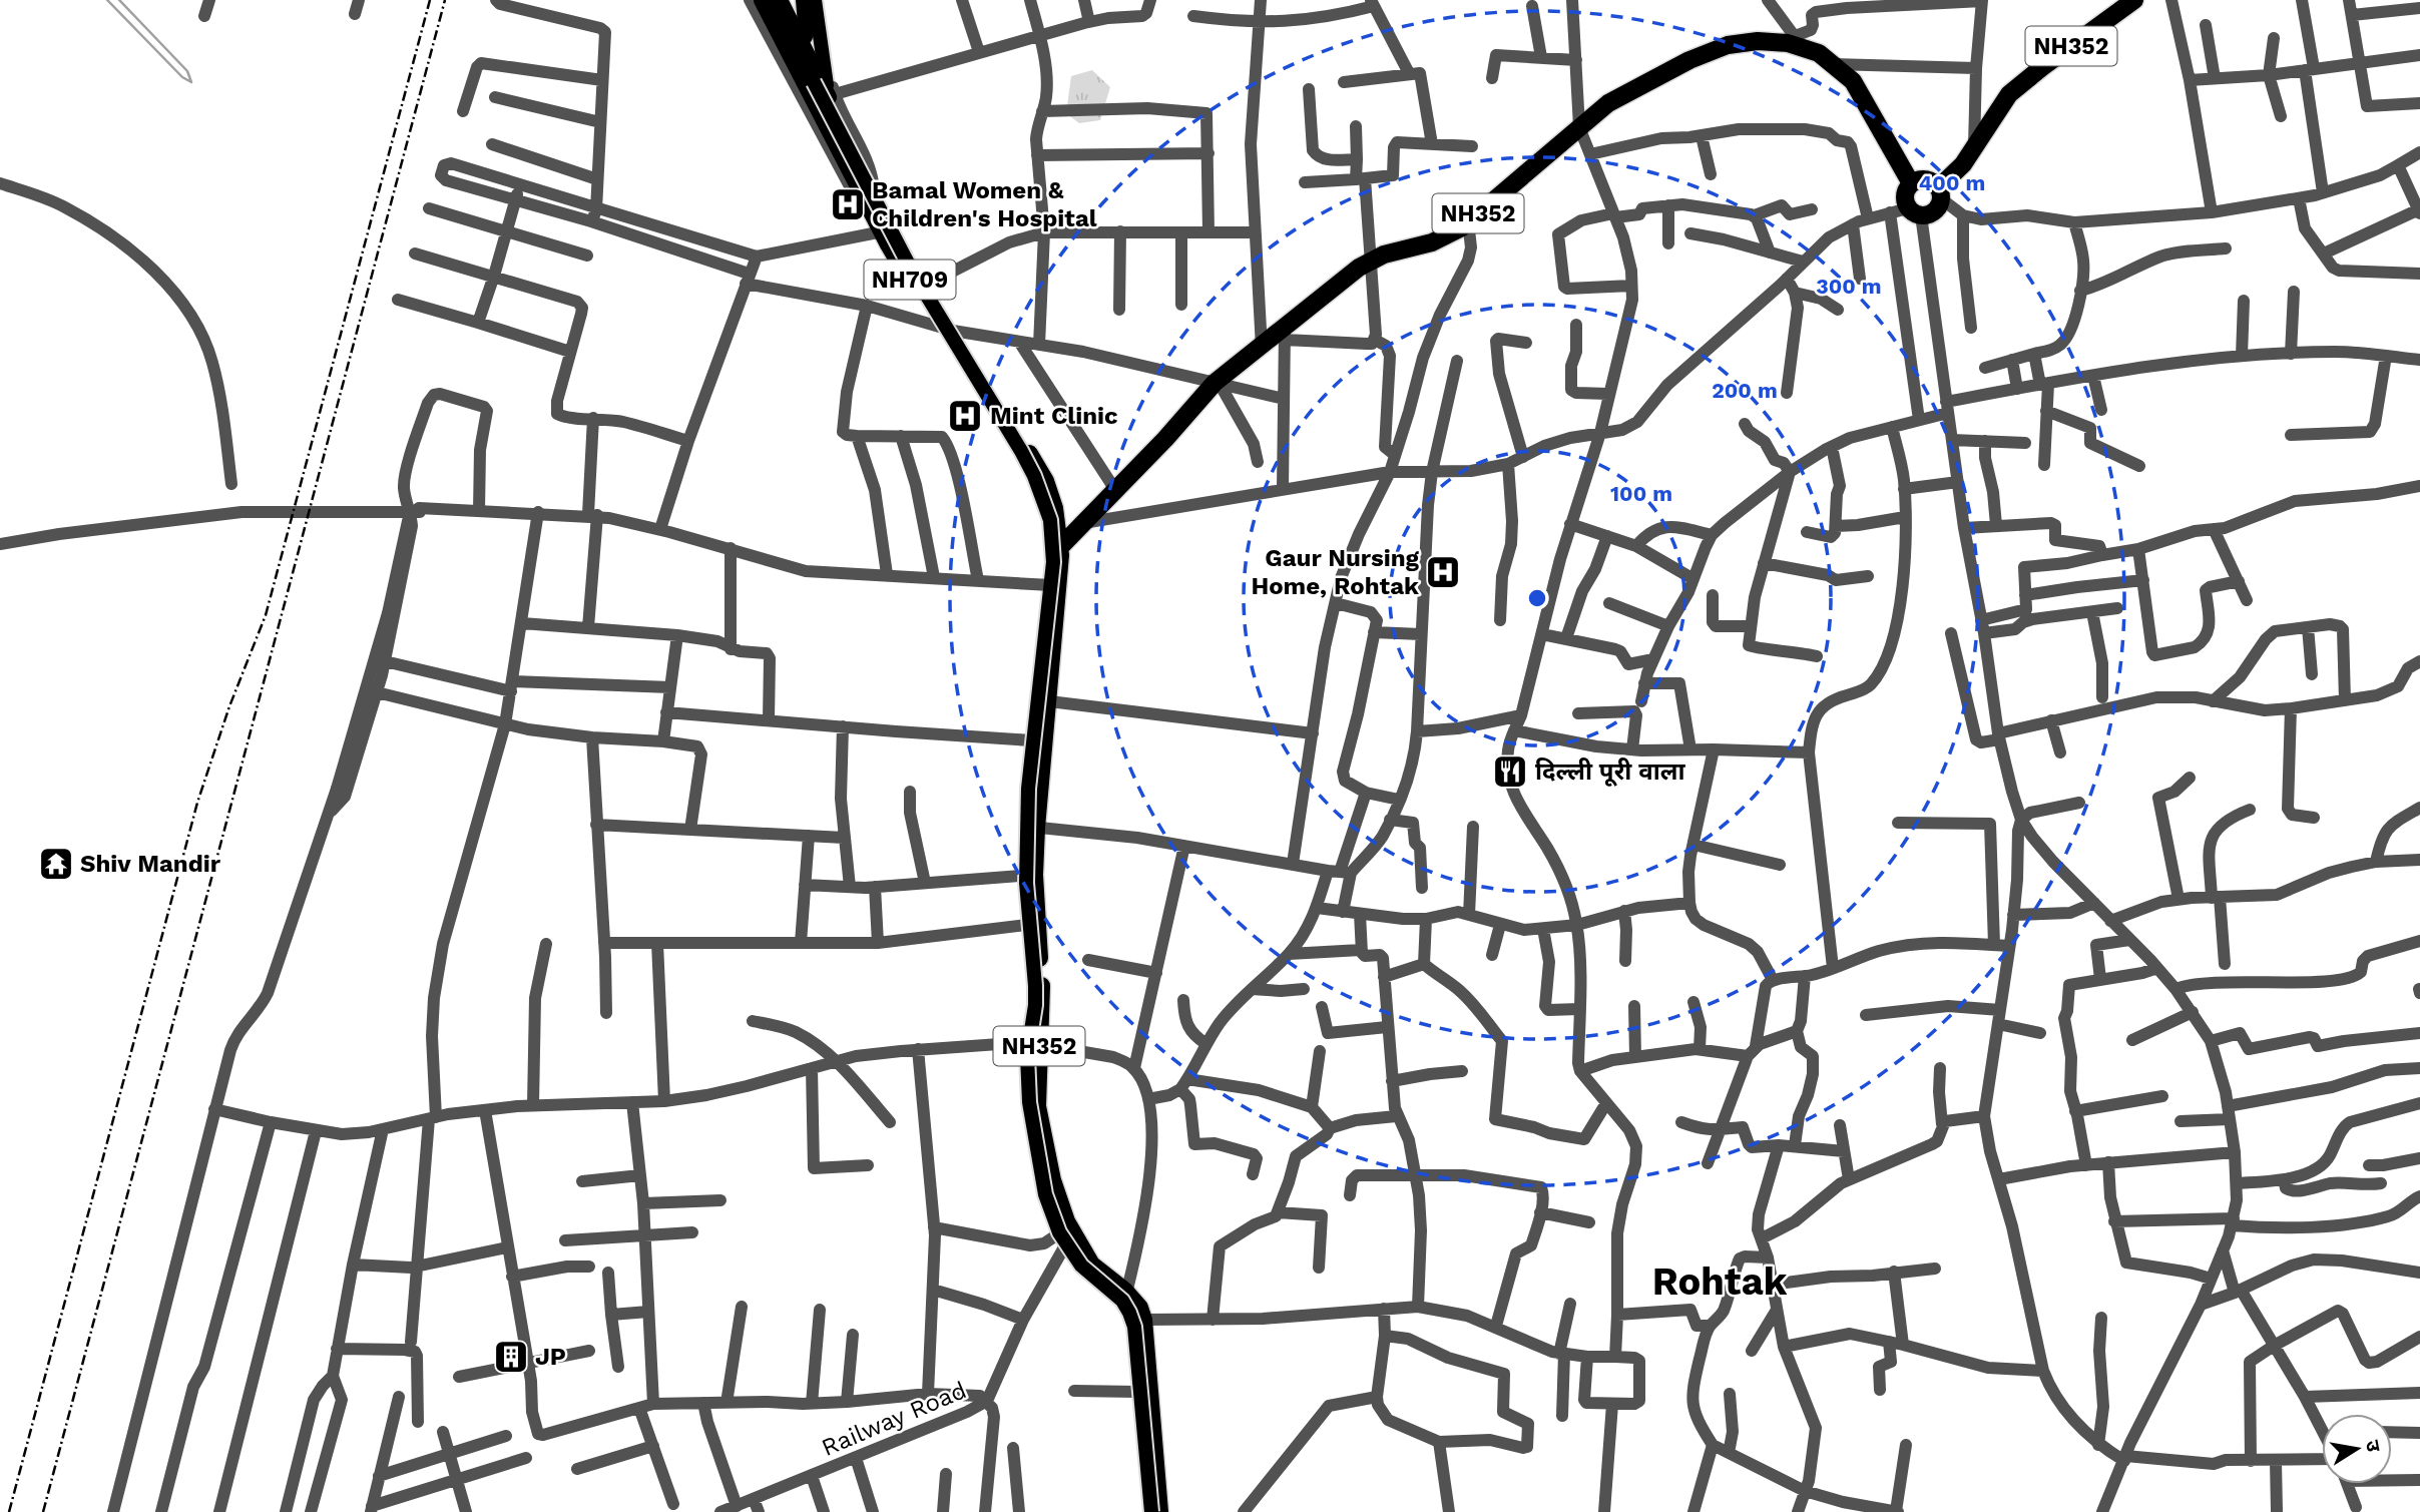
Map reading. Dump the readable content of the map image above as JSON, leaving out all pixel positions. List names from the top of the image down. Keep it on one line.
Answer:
{"streets":{"highway":["NH352","NH709"],"street":["Railway Road"]},"crossings":[["NH352","NH709"],["NH352","Railway Road"]],"districts":["Rohtak"],"places":{"hospital":["Bamal Women & Children's Hospital","Mint Clinic","Gaur Nursing Home, Rohtak"],"restaurant":["दिल्ली पूरी वाला"],"temple":["Shiv Mandir"],"building":["JP"]},"north":"right","rings":["400 m","300 m","200 m","100 m"]}
